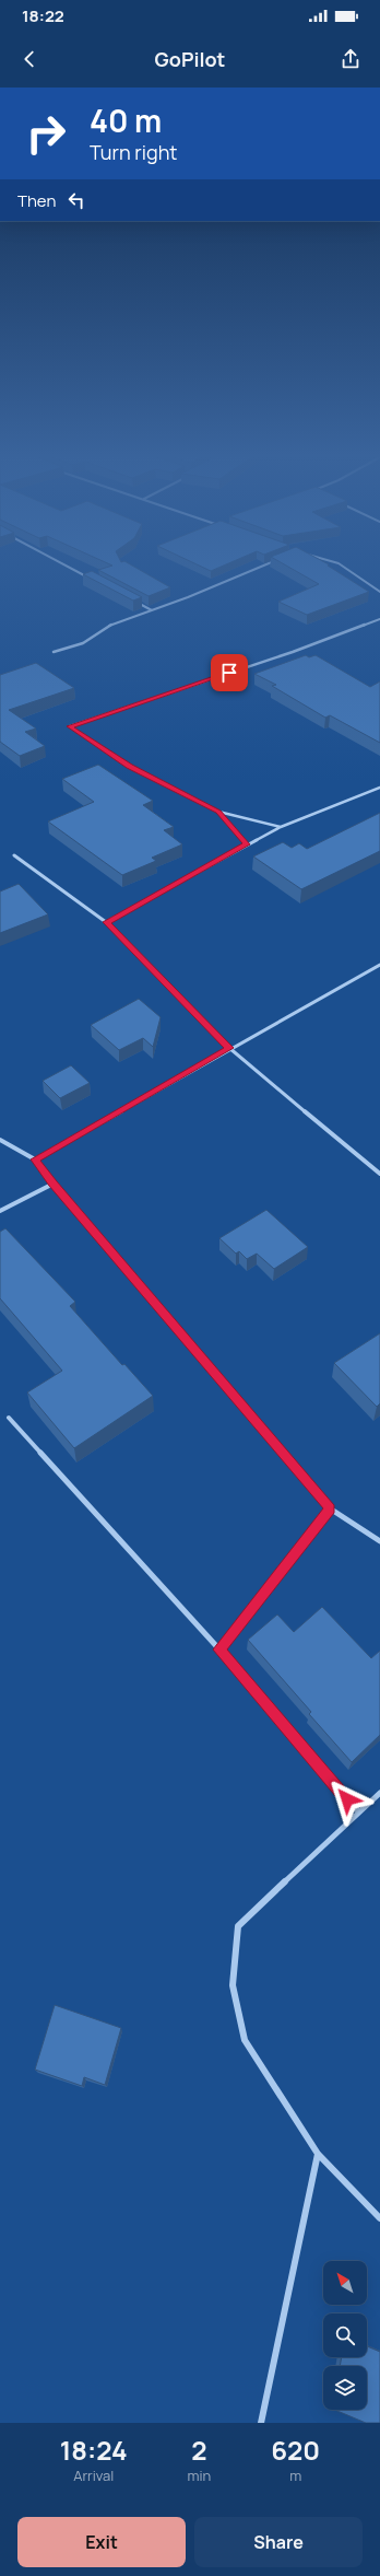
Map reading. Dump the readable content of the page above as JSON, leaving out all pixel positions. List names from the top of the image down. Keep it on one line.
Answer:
{"north":"top left","page":{"status":"18:22","header":"GoPilot","turn":["40 m","Turn right"],"then":"Then","eta":["18:24","Arrival","2","min","620","m"],"buttons":["Exit","Share"]}}
